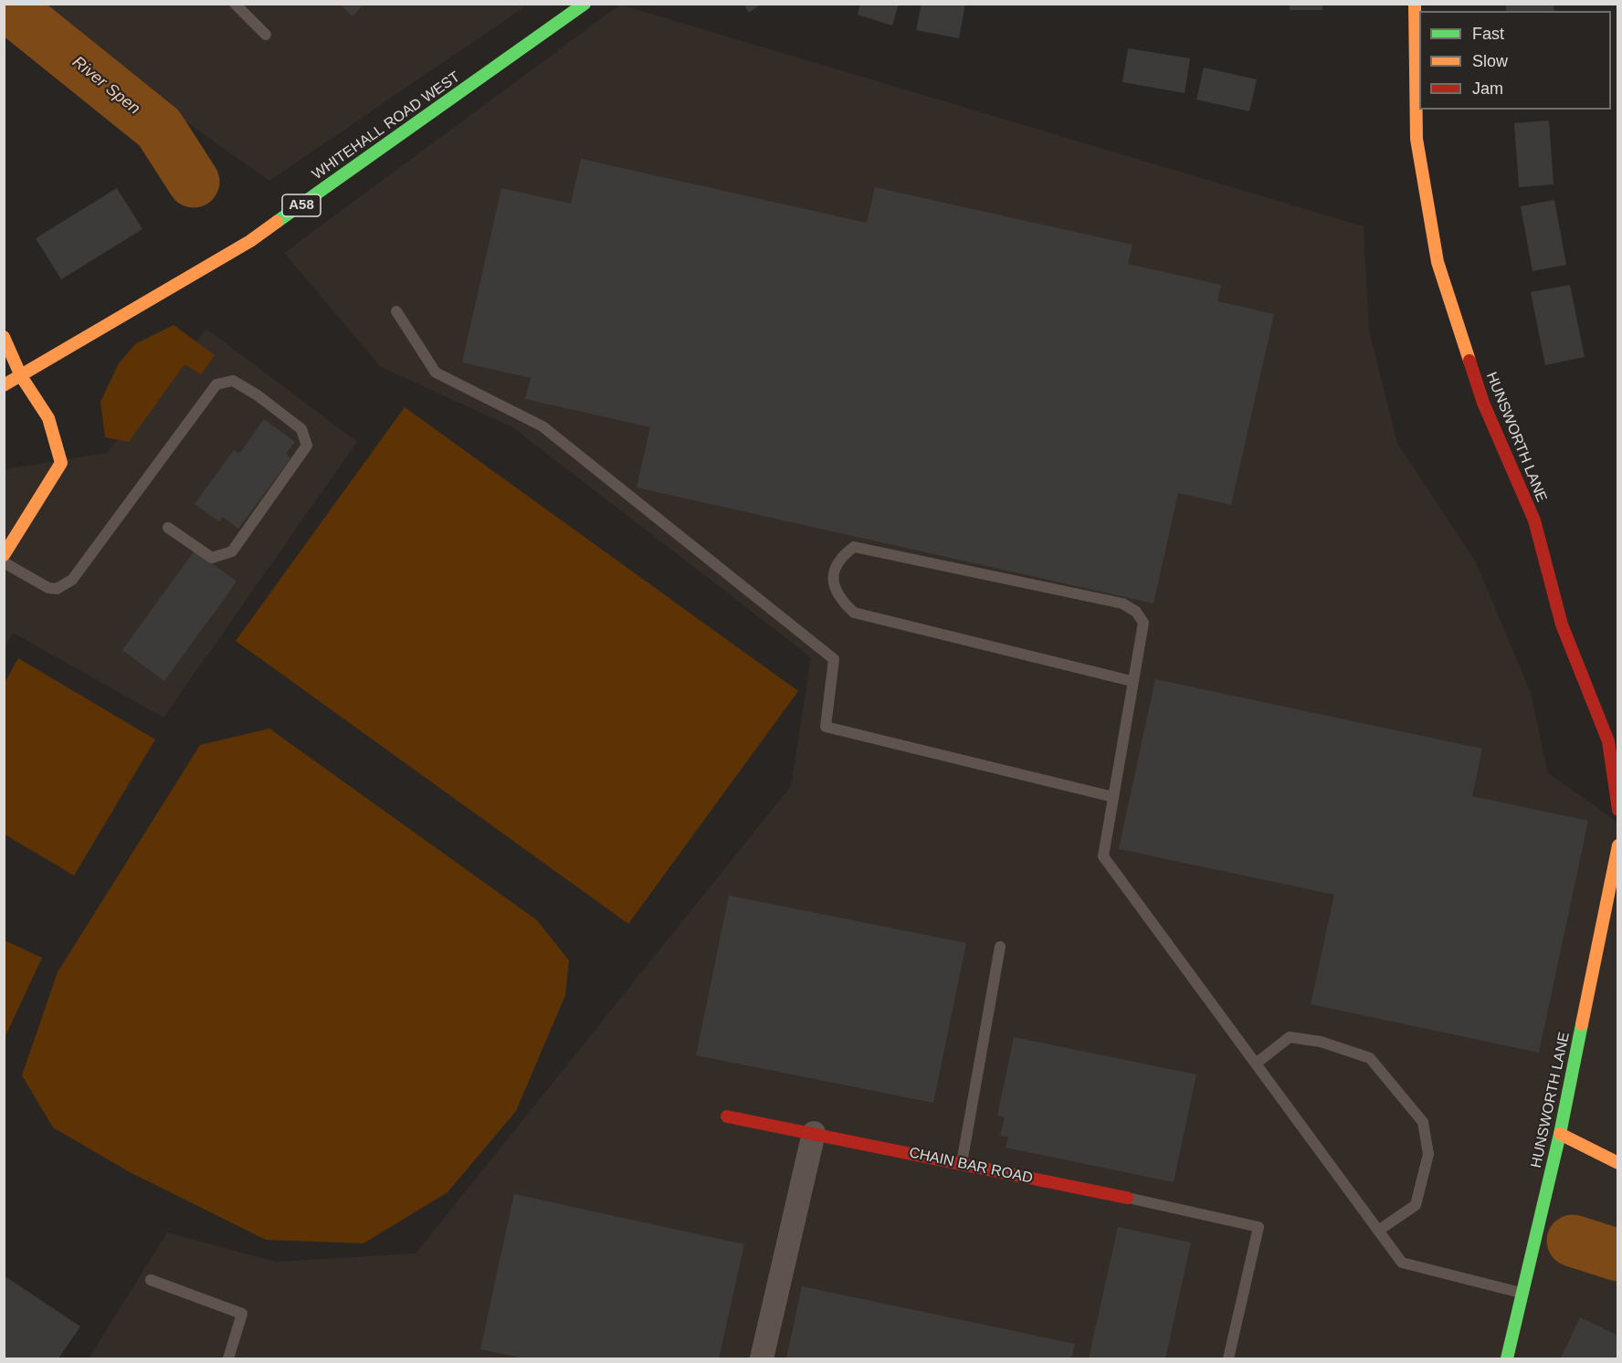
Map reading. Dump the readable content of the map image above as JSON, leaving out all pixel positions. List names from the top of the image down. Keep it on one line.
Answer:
{"streets":{"main road":["WHITEHALL ROAD WEST","A58","HUNSWORTH LANE","CHAIN BAR ROAD"]},"water":["River Spen"],"legend":["Fast","Slow","Jam"]}
